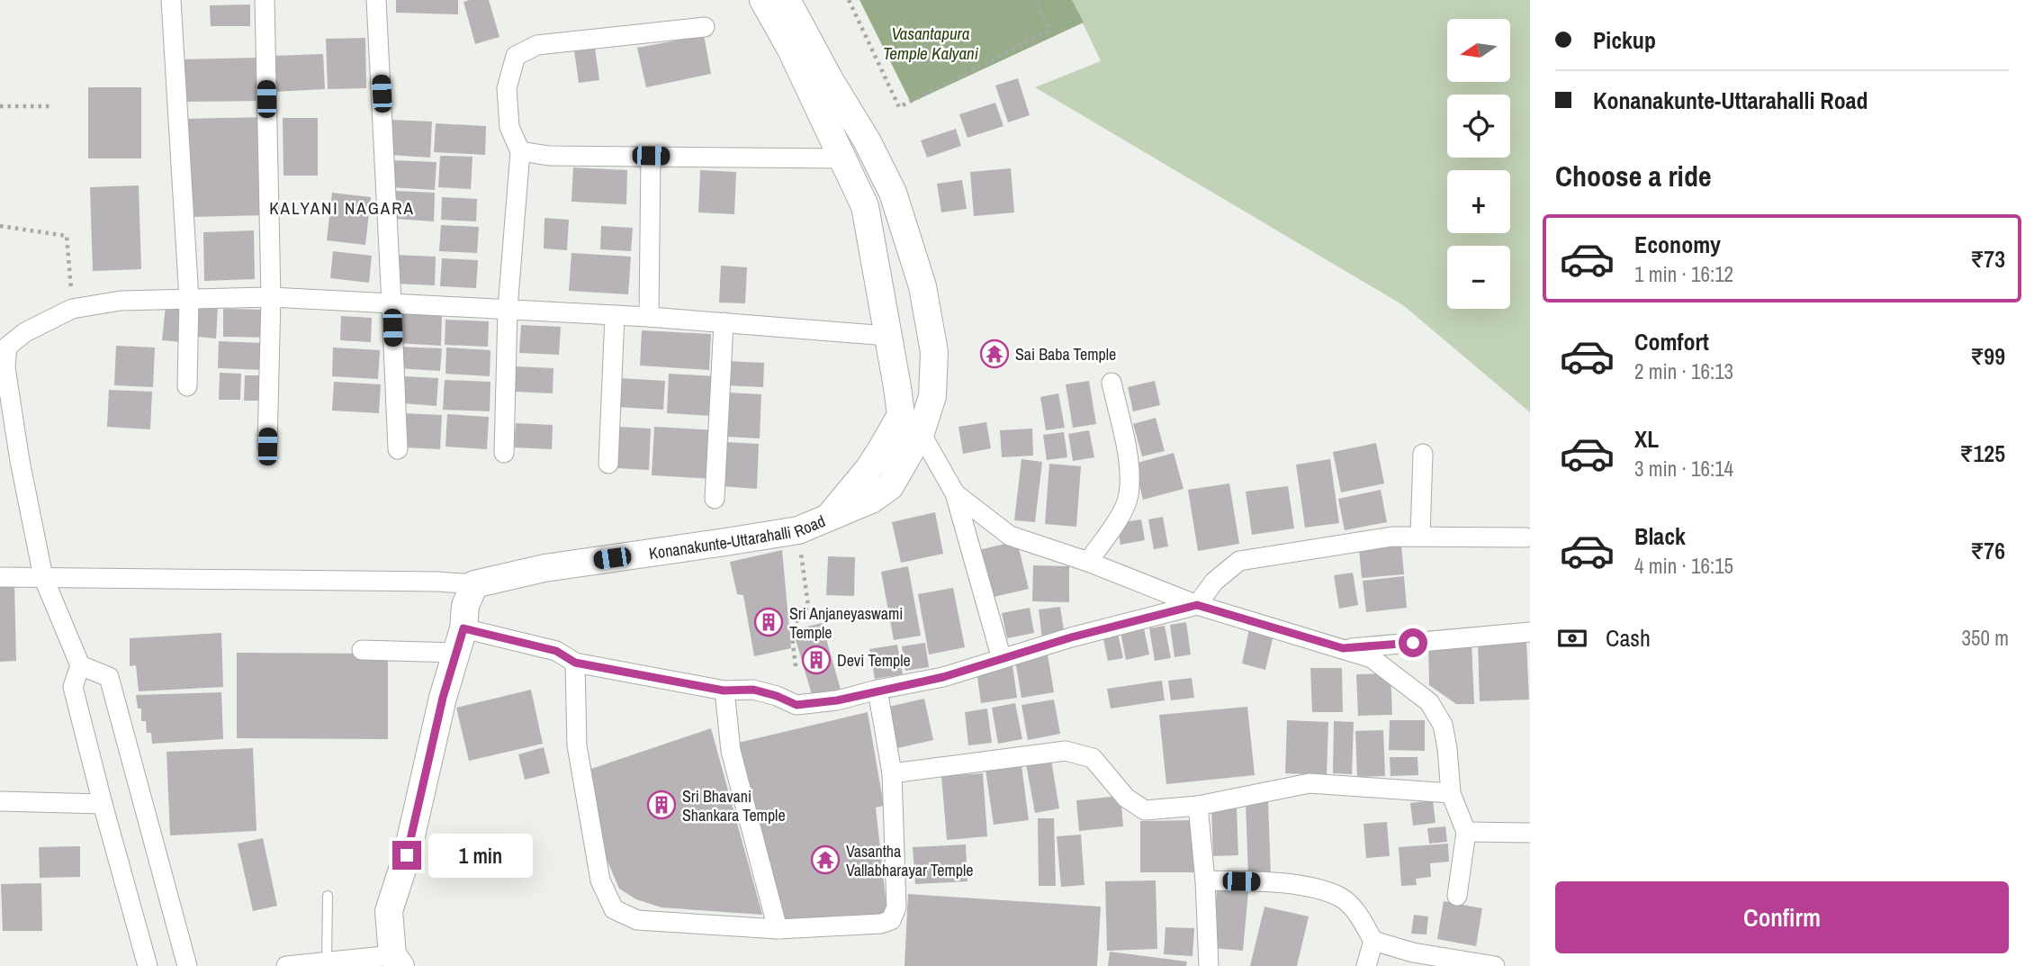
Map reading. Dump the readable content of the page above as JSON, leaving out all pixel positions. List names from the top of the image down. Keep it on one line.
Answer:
{"streets":{"main road":["Konanakunte-Uttarahalli Road"]},"districts":["KALYANI NAGARA"],"water":["Vasantapura Temple Kalyani"],"places":{"temple":["Sai Baba Temple","Vasantha Vallabharayar Temple"],"building":["Sri Anjaneyaswami Temple","Devi Temple","Sri Bhavani Shankara Temple"]},"north":"left","page":{"banner":["Pickup","Konanakunte-Uttarahalli Road"],"map_buttons":["+","−"],"heading":"Choose a ride","list":[{"name":"Economy","note":"1 min · 16:12","value":"₹73"},{"name":"Comfort","note":"2 min · 16:13","value":"₹99"},{"name":"XL","note":"3 min · 16:14","value":"₹125"},{"name":"Black","note":"4 min · 16:15","value":"₹76"}],"pay":["Cash","350 m"],"bubble":"1 min","buttons":"Confirm"}}
